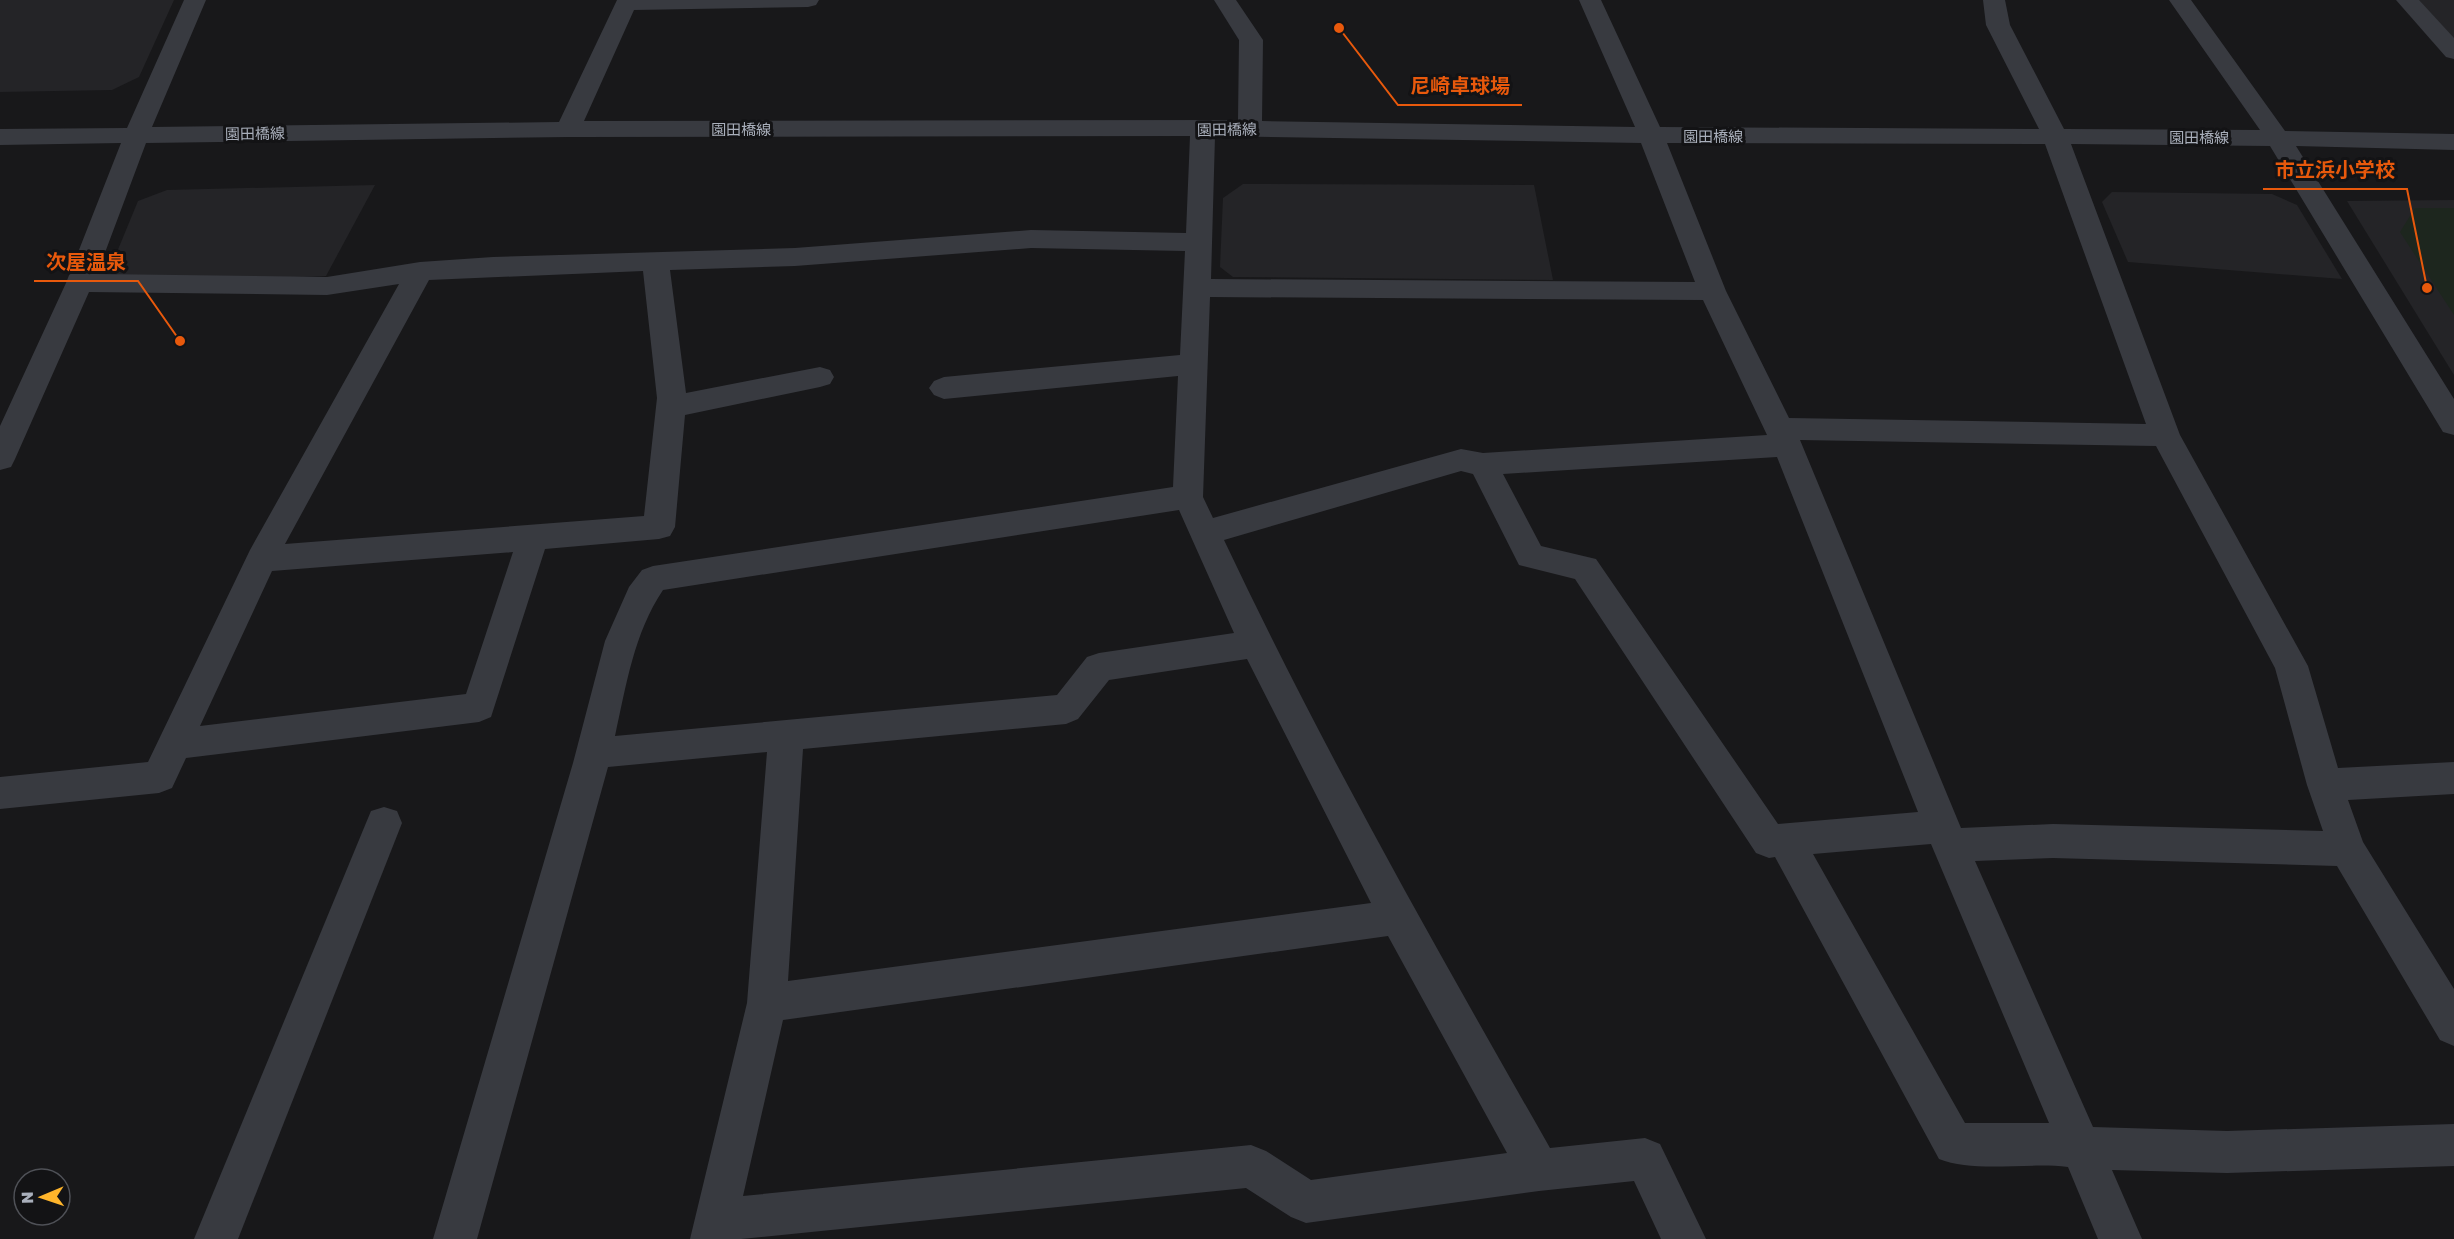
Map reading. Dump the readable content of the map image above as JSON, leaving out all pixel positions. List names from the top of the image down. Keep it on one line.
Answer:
{"streets":{"street":["園田橋線"]},"places":["尼崎卓球場","市立浜小学校","次屋温泉"],"north":"left"}
